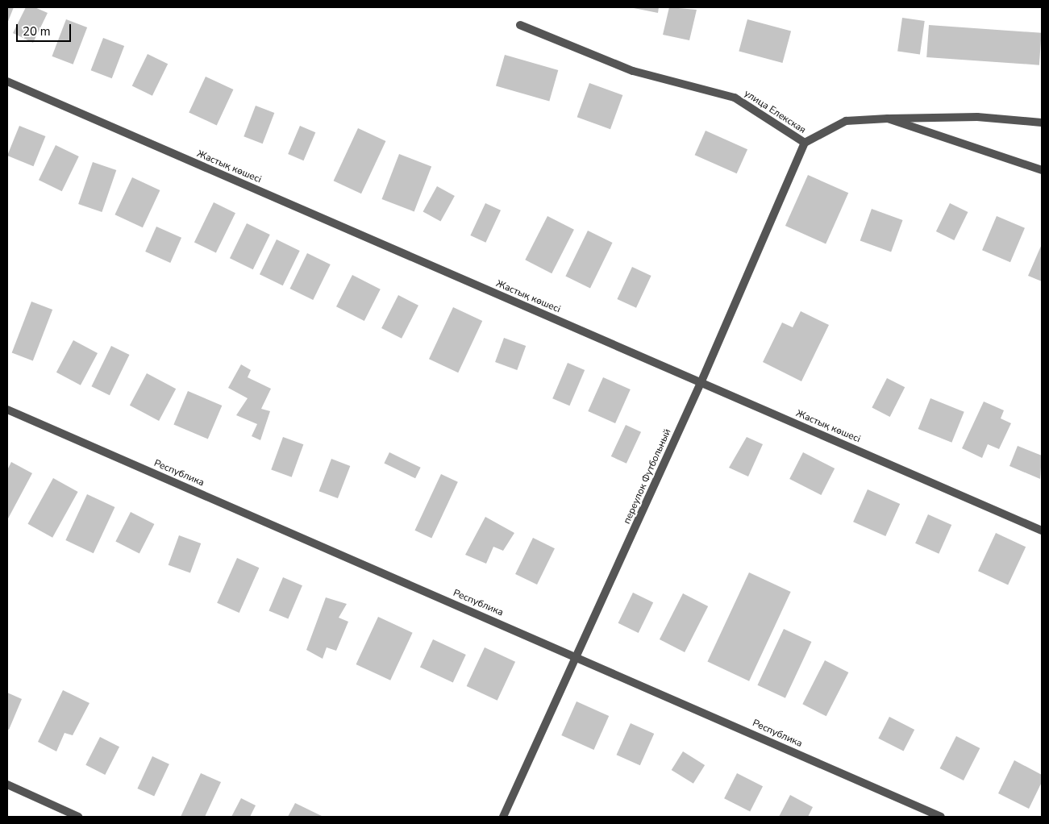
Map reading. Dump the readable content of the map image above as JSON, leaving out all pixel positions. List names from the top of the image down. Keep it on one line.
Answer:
{"streets":{"street":["улица Елекская","Жастық көшесі","Республика","переулок Футбольный"]},"crossings":[["улица Елекская","переулок Футбольный"],["Жастық көшесі","переулок Футбольный"],["Республика","переулок Футбольный"]],"scale_bar":"20 m"}
